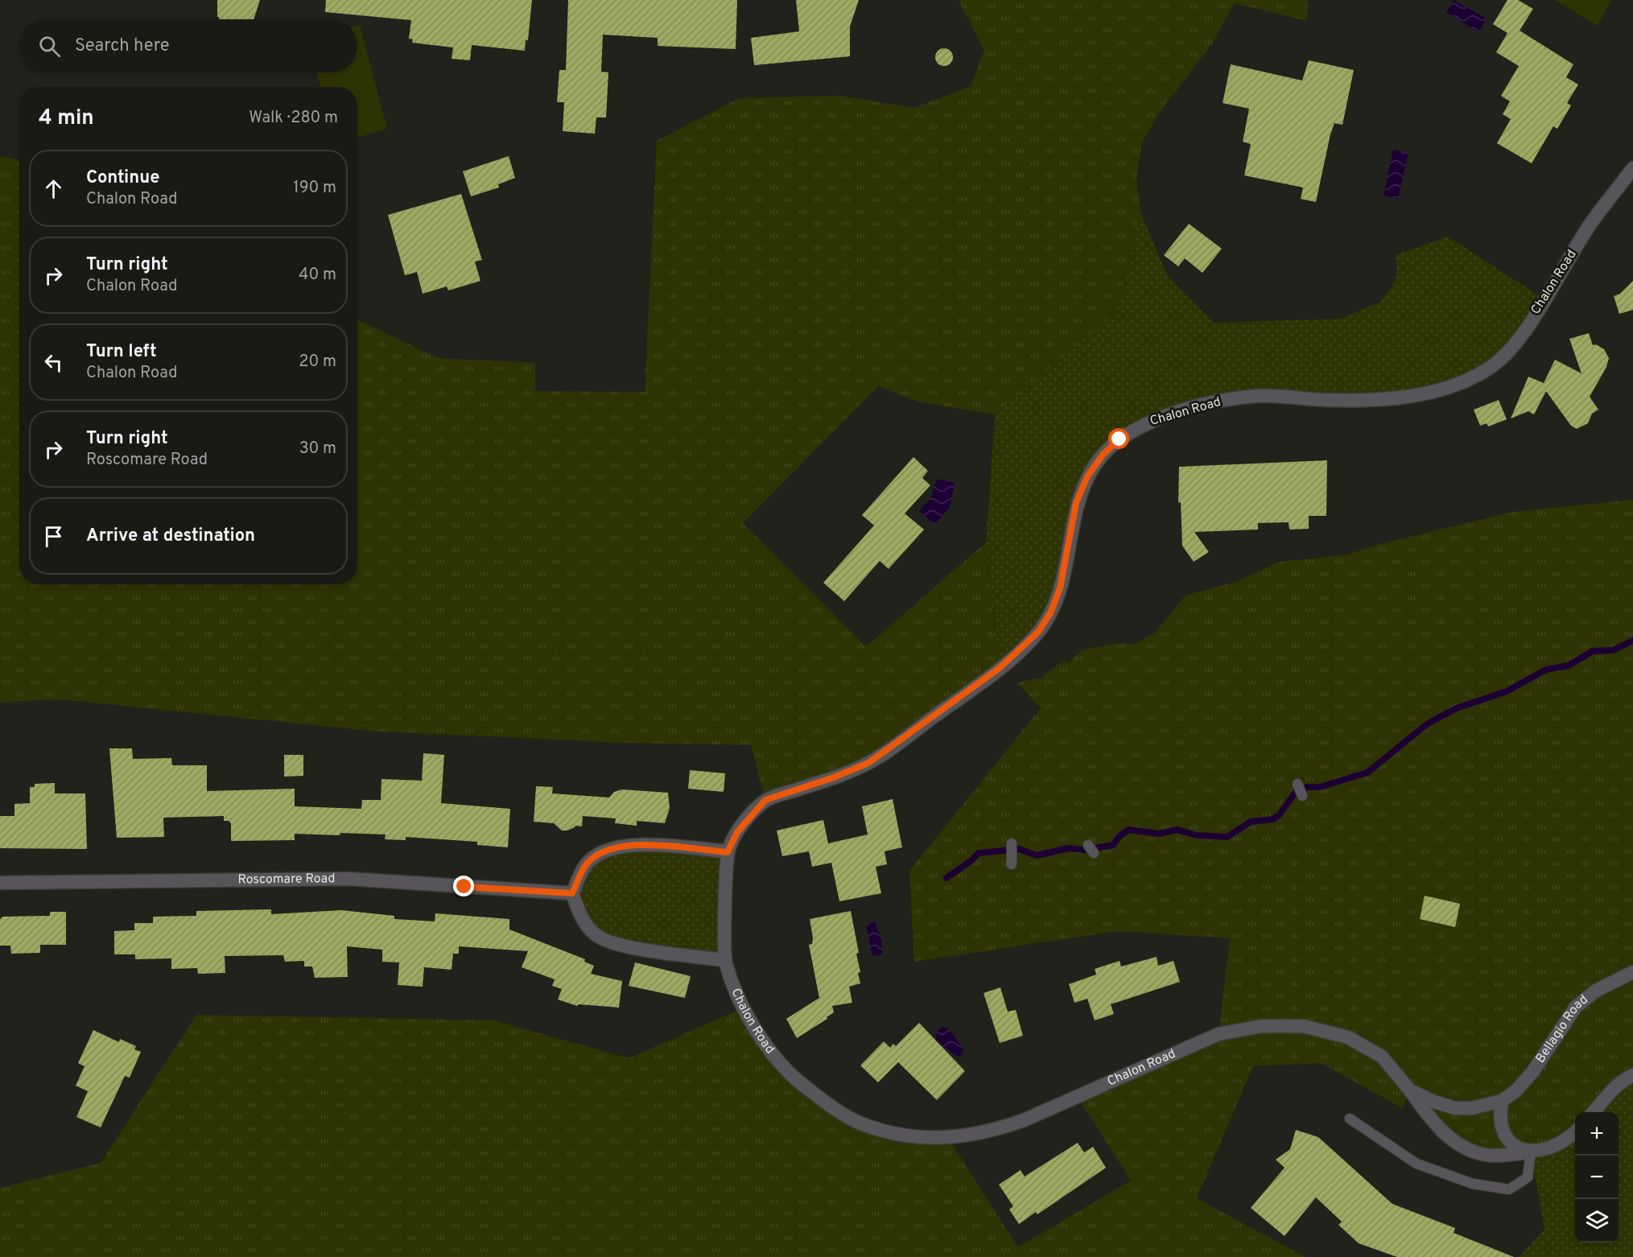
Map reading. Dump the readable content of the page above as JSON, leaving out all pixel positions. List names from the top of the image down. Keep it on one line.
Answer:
{"streets":{"street":["Chalon Road","Roscomare Road","Bellagio Road"]},"crossings":[["Chalon Road","Bellagio Road"]],"page":{"search":"Search here","heading":["4 min","Walk · 280 m"],"list":[["Continue","Chalon Road","190 m"],["Turn right","Chalon Road","40 m"],["Turn left","Chalon Road","20 m"],["Turn right","Roscomare Road","30 m"],"Arrive at destination"],"map_buttons":["+","−"]}}
